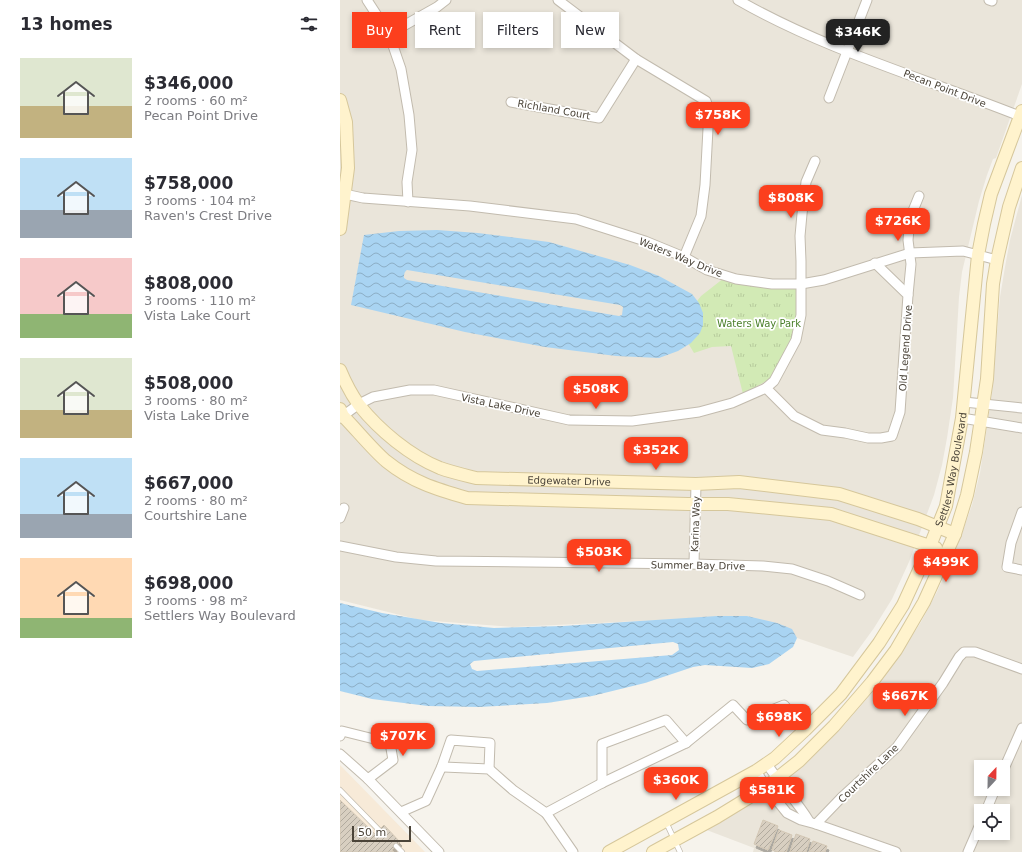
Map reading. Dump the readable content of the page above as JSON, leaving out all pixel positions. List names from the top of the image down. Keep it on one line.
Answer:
{"streets":{"street":["Pecan Point Drive","Richland Court","Waters Way Drive","Old Legend Drive","Vista Lake Drive","Settlers Way Boulevard","Edgewater Drive","Karina Way","Summer Bay Drive","Courtshire Lane"]},"crossings":[["Pecan Point Drive","Settlers Way Boulevard"],["Waters Way Drive","Old Legend Drive"],["Waters Way Drive","Vista Lake Drive"],["Waters Way Drive","Settlers Way Boulevard"],["Old Legend Drive","Vista Lake Drive"],["Vista Lake Drive","Edgewater Drive"],["Settlers Way Boulevard","Edgewater Drive"],["Edgewater Drive","Karina Way"],["Karina Way","Summer Bay Drive"]],"parks":["Waters Way Park"],"scale_bar":"50 m","north":"top","page":{"heading":"13 homes","chip":["Buy","Rent","Filters","New"],"price":["$346K","$758K","$808K","$726K","$508K","$352K","$503K","$499K","$667K","$698K","$707K","$360K","$581K"],"list":[{"name":"$346,000","note":"2 rooms · 60 m² · Pecan Point Drive"},{"name":"$758,000","note":"3 rooms · 104 m² · Raven's Crest Drive"},{"name":"$808,000","note":"3 rooms · 110 m² · Vista Lake Court"},{"name":"$508,000","note":"3 rooms · 80 m² · Vista Lake Drive"},{"name":"$667,000","note":"2 rooms · 80 m² · Courtshire Lane"},{"name":"$698,000","note":"3 rooms · 98 m² · Settlers Way Boulevard"}],"scale":"50 m"}}
